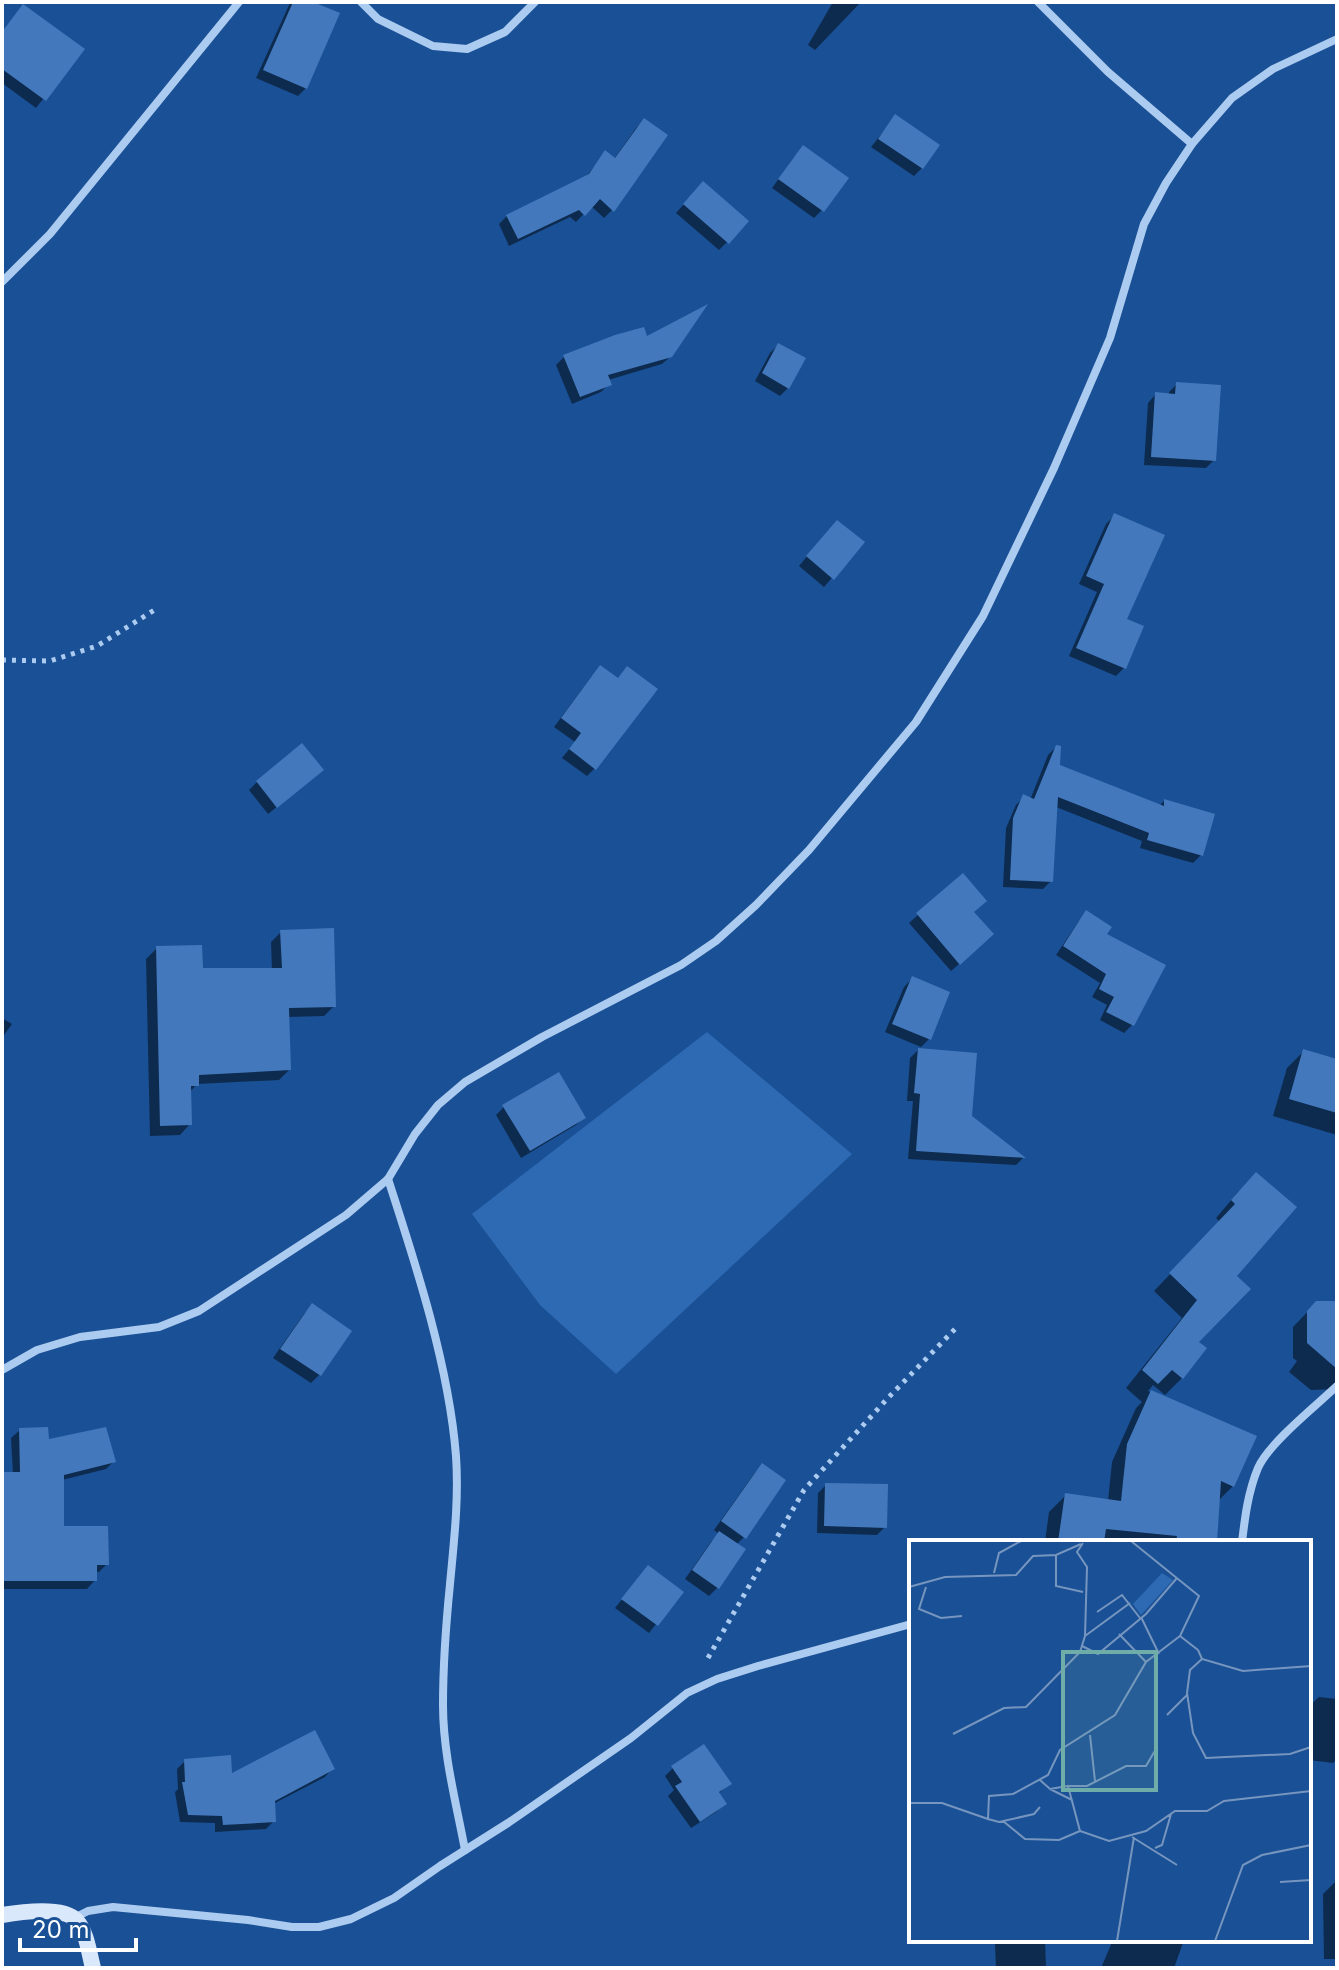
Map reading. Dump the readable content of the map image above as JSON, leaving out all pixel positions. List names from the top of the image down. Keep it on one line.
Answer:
{"scale_bar":"20 m"}
